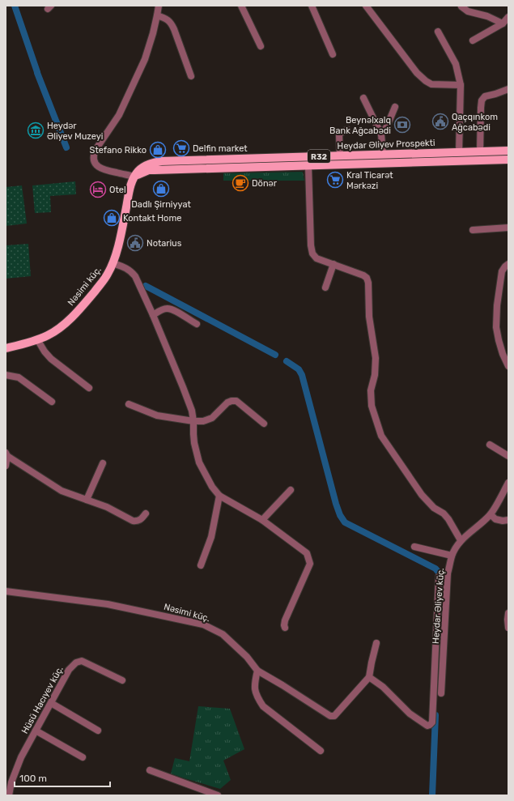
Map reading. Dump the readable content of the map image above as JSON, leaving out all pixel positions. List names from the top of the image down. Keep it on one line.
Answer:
{"streets":{"main road":["Heydar Əliyev Prospekti","R32","Nəsimi küç."],"street":["Heydar Əliyev küç.","Hüsü Hacıyev küç."]},"crossings":[["Heydar Əliyev Prospekti","R32"],["Heydar Əliyev Prospekti","Nəsimi küç."],["R32","Nəsimi küç."]],"places":{"public building":["Qaçqınkom Ağcabədi","Notarius"],"bank":["Beynəlxalq Bank Ağcabədi"],"museum":["Heydər Əliyev Muzeyi"],"supermarket":["Delfin market","Kral Ticarət Mərkəzi"],"shop":["Stefano Rikko","Dadlı Şirniyyat","Kontakt Home"],"cafe":["Dönər"],"hotel":["Otel"]},"scale_bar":"100 m"}
